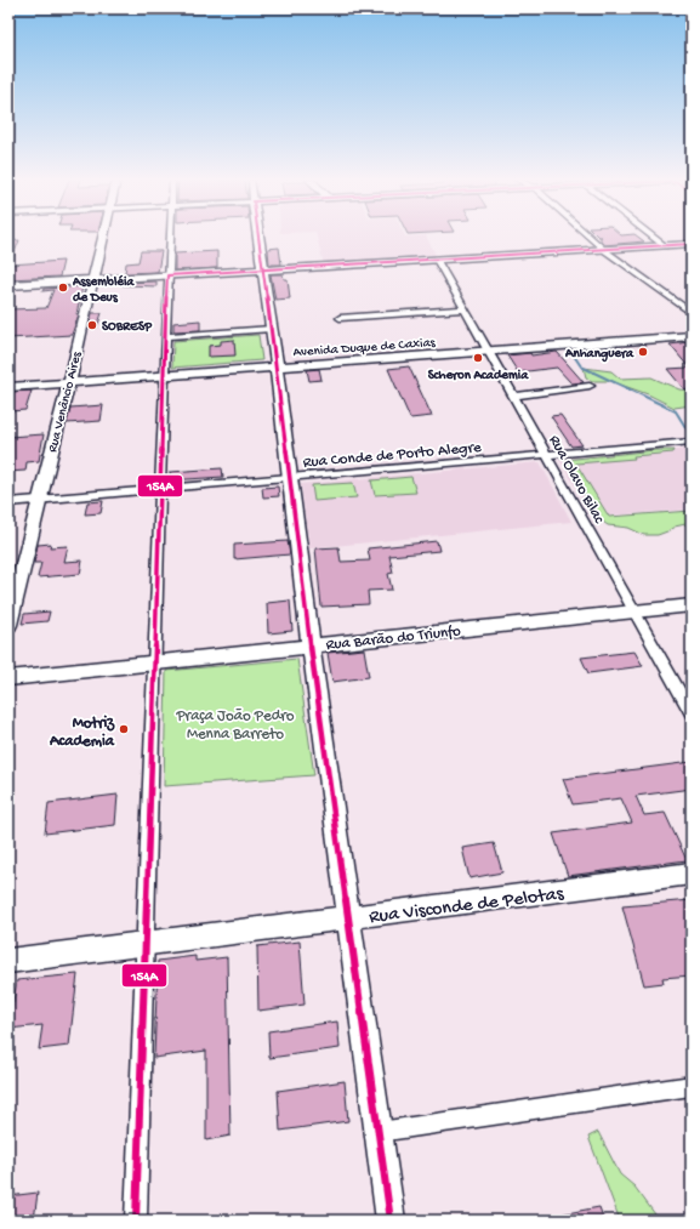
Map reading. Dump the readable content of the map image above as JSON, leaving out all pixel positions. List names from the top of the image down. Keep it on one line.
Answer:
{"streets":{"street":["Avenida Duque de Caxias","Rua Venâncio Aires","Rua Conde de Porto Alegre","Rua Olavo Bilac","Rua Barão do Triunfo","Rua Visconde de Pelotas"]},"crossings":[["Avenida Duque de Caxias","Rua Venâncio Aires"],["Avenida Duque de Caxias","Rua Olavo Bilac"],["Rua Venâncio Aires","Rua Conde de Porto Alegre"],["Rua Conde de Porto Alegre","Rua Olavo Bilac"],["Rua Olavo Bilac","Rua Barão do Triunfo"]],"parks":["Praça João Pedro Menna Barreto"],"places":["Assembléia de Deus","SOBRESP","Anhanguera","Scheron Academia","Motriz Academia"],"lines":["transit line 154A"]}
